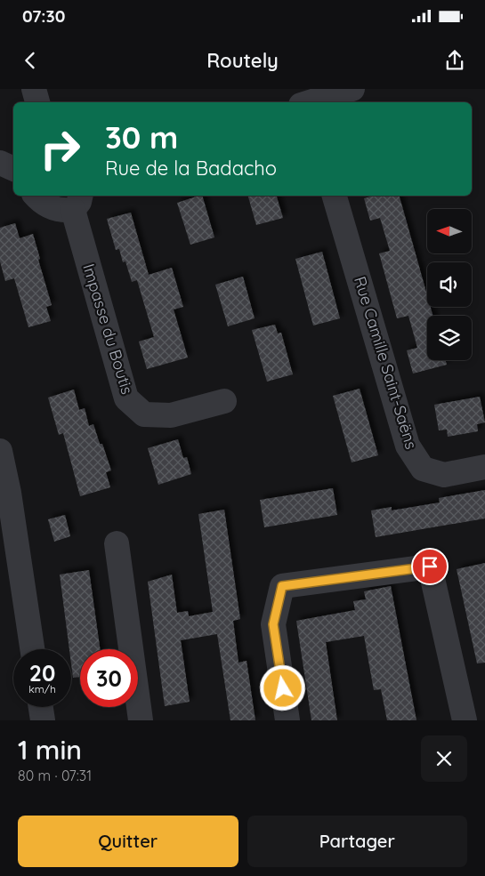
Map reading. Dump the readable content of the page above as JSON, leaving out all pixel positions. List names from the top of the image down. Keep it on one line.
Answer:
{"streets":{"street":["Impasse du Boutis","Rue Camille Saint-Saëns"]},"north":"left","page":{"status":"07:30","header":"Routely","turn":["30 m","Rue de la Badacho"],"speed":"20 km/h","limit":"30","heading":["1 min","80 m · 07:31"],"buttons":["Quitter","Partager"]}}
